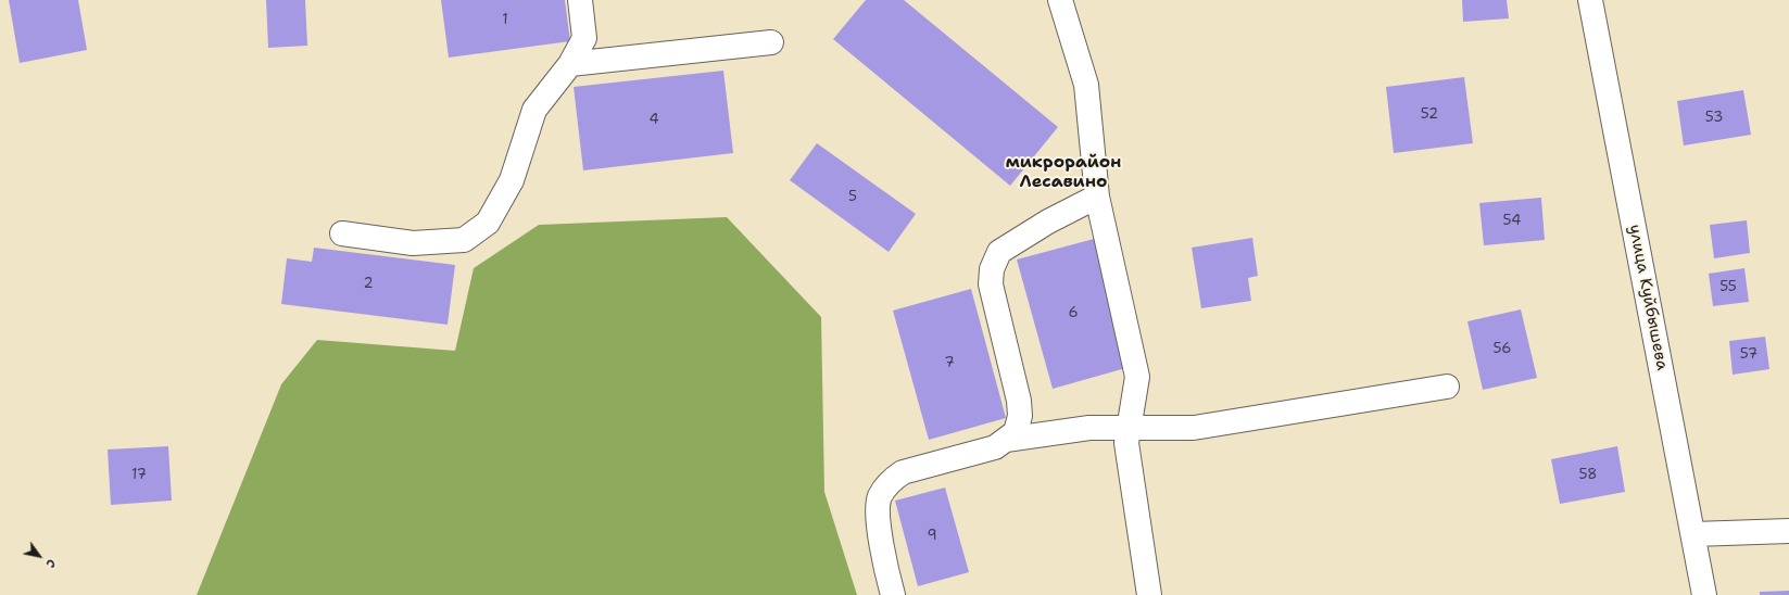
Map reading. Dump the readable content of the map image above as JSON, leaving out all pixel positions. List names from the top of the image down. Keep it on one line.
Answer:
{"streets":{"lane":["улица Куйбышева"]},"districts":["микрорайон Лесавино"],"house_numbers":["1","52","53","4","5","54","2","55","6","56","57","7","17","58","9"],"north":"bottom right"}
